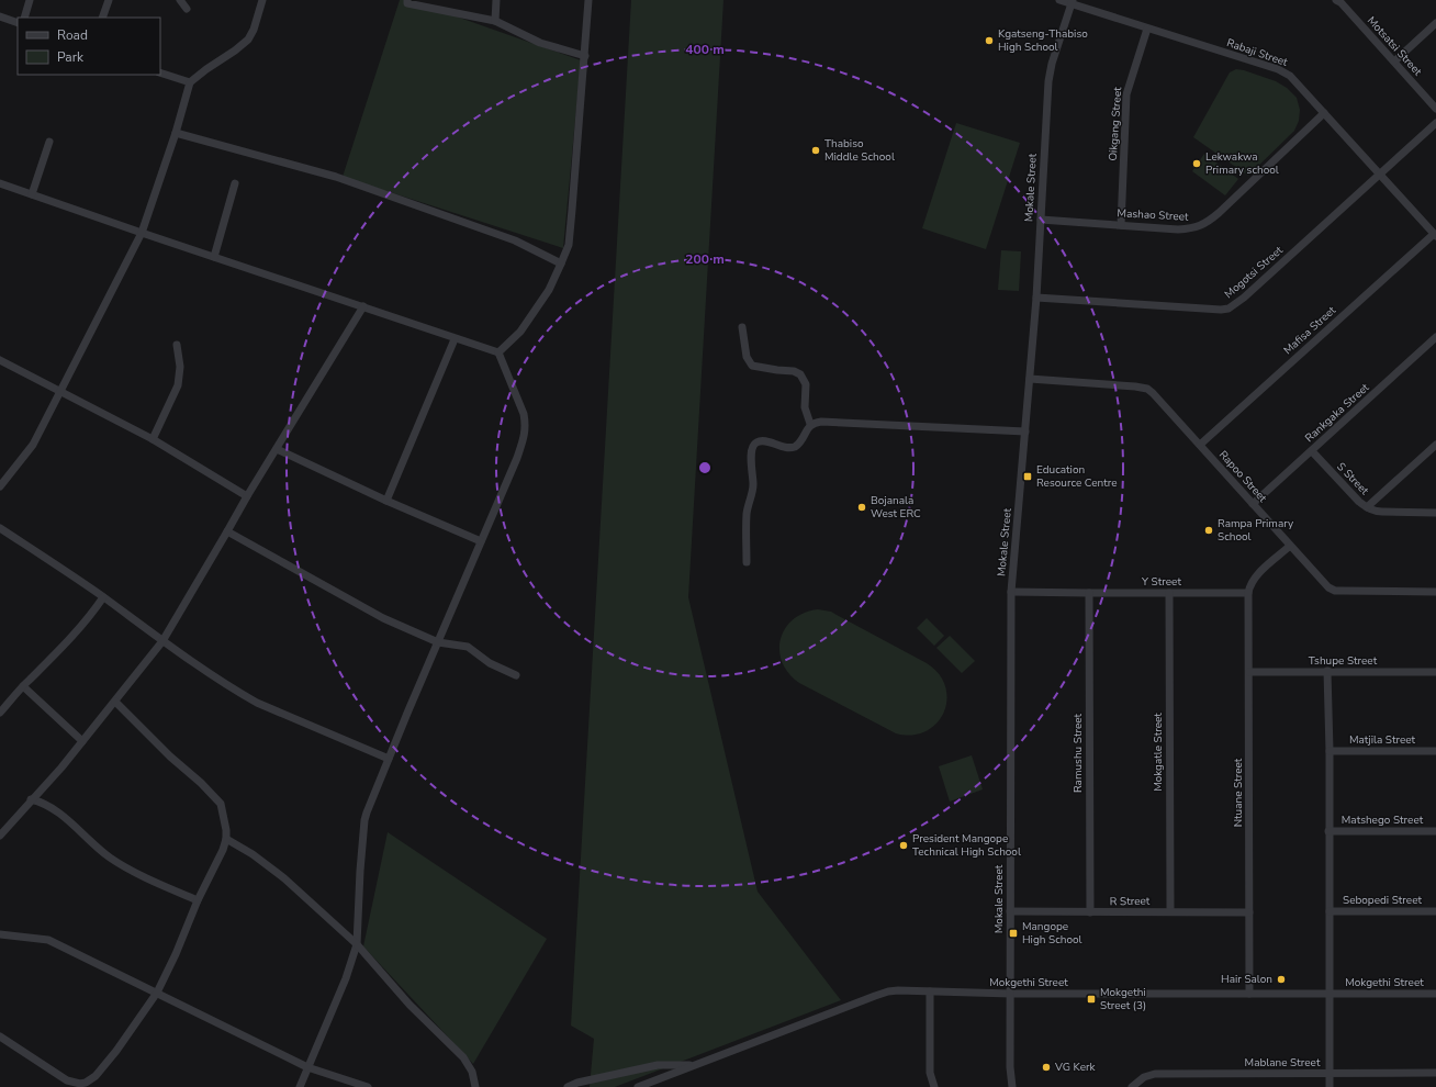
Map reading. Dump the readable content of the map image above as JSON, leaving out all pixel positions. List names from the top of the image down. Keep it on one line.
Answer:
{"streets":{"street":["Motsatsi Street","Rabaji Street","Oikgang Street","Mokale Street","Mashao Street","Mogotsi Street","Mafisa Street","Rankgaka Street","Rapoo Street","S Street","Y Street","Tshupe Street","Matjila Street","Mokgatle Street","Ramushu Street","Ntuane Street","Matshego Street","Sebopedi Street","R Street","Mokgethi Street","Mablane Street"]},"crossings":[["Rabaji Street","Oikgang Street"],["Rabaji Street","Mokale Street"],["Rabaji Street","Mashao Street"],["Rabaji Street","Mogotsi Street"],["Rabaji Street","Mafisa Street"],["Oikgang Street","Mashao Street"],["Mokale Street","Mashao Street"],["Mokale Street","Mogotsi Street"],["Mokale Street","Rapoo Street"],["Mokale Street","Y Street"],["Mokale Street","R Street"],["Mokale Street","Mokgethi Street"],["Mafisa Street","Rapoo Street"],["Rankgaka Street","Rapoo Street"],["Rankgaka Street","S Street"],["Y Street","Mokgatle Street"],["Y Street","Ramushu Street"],["Y Street","Ntuane Street"],["Tshupe Street","Ntuane Street"],["Mokgatle Street","R Street"],["Ramushu Street","R Street"],["Ntuane Street","R Street"],["Ntuane Street","Mokgethi Street"]],"places":{"other":["Kgatseng-Thabiso High School","Thabiso Middle School","Lekwakwa Primary school","Bojanala West ERC","Rampa Primary School","President Mangope Technical High School","Hair Salon","VG Kerk"],"transit":["Education Resource Centre","Mangope High School","Mokgethi Street (3)"]},"legend":["Road","Park"],"rings":["400 m","200 m"]}
